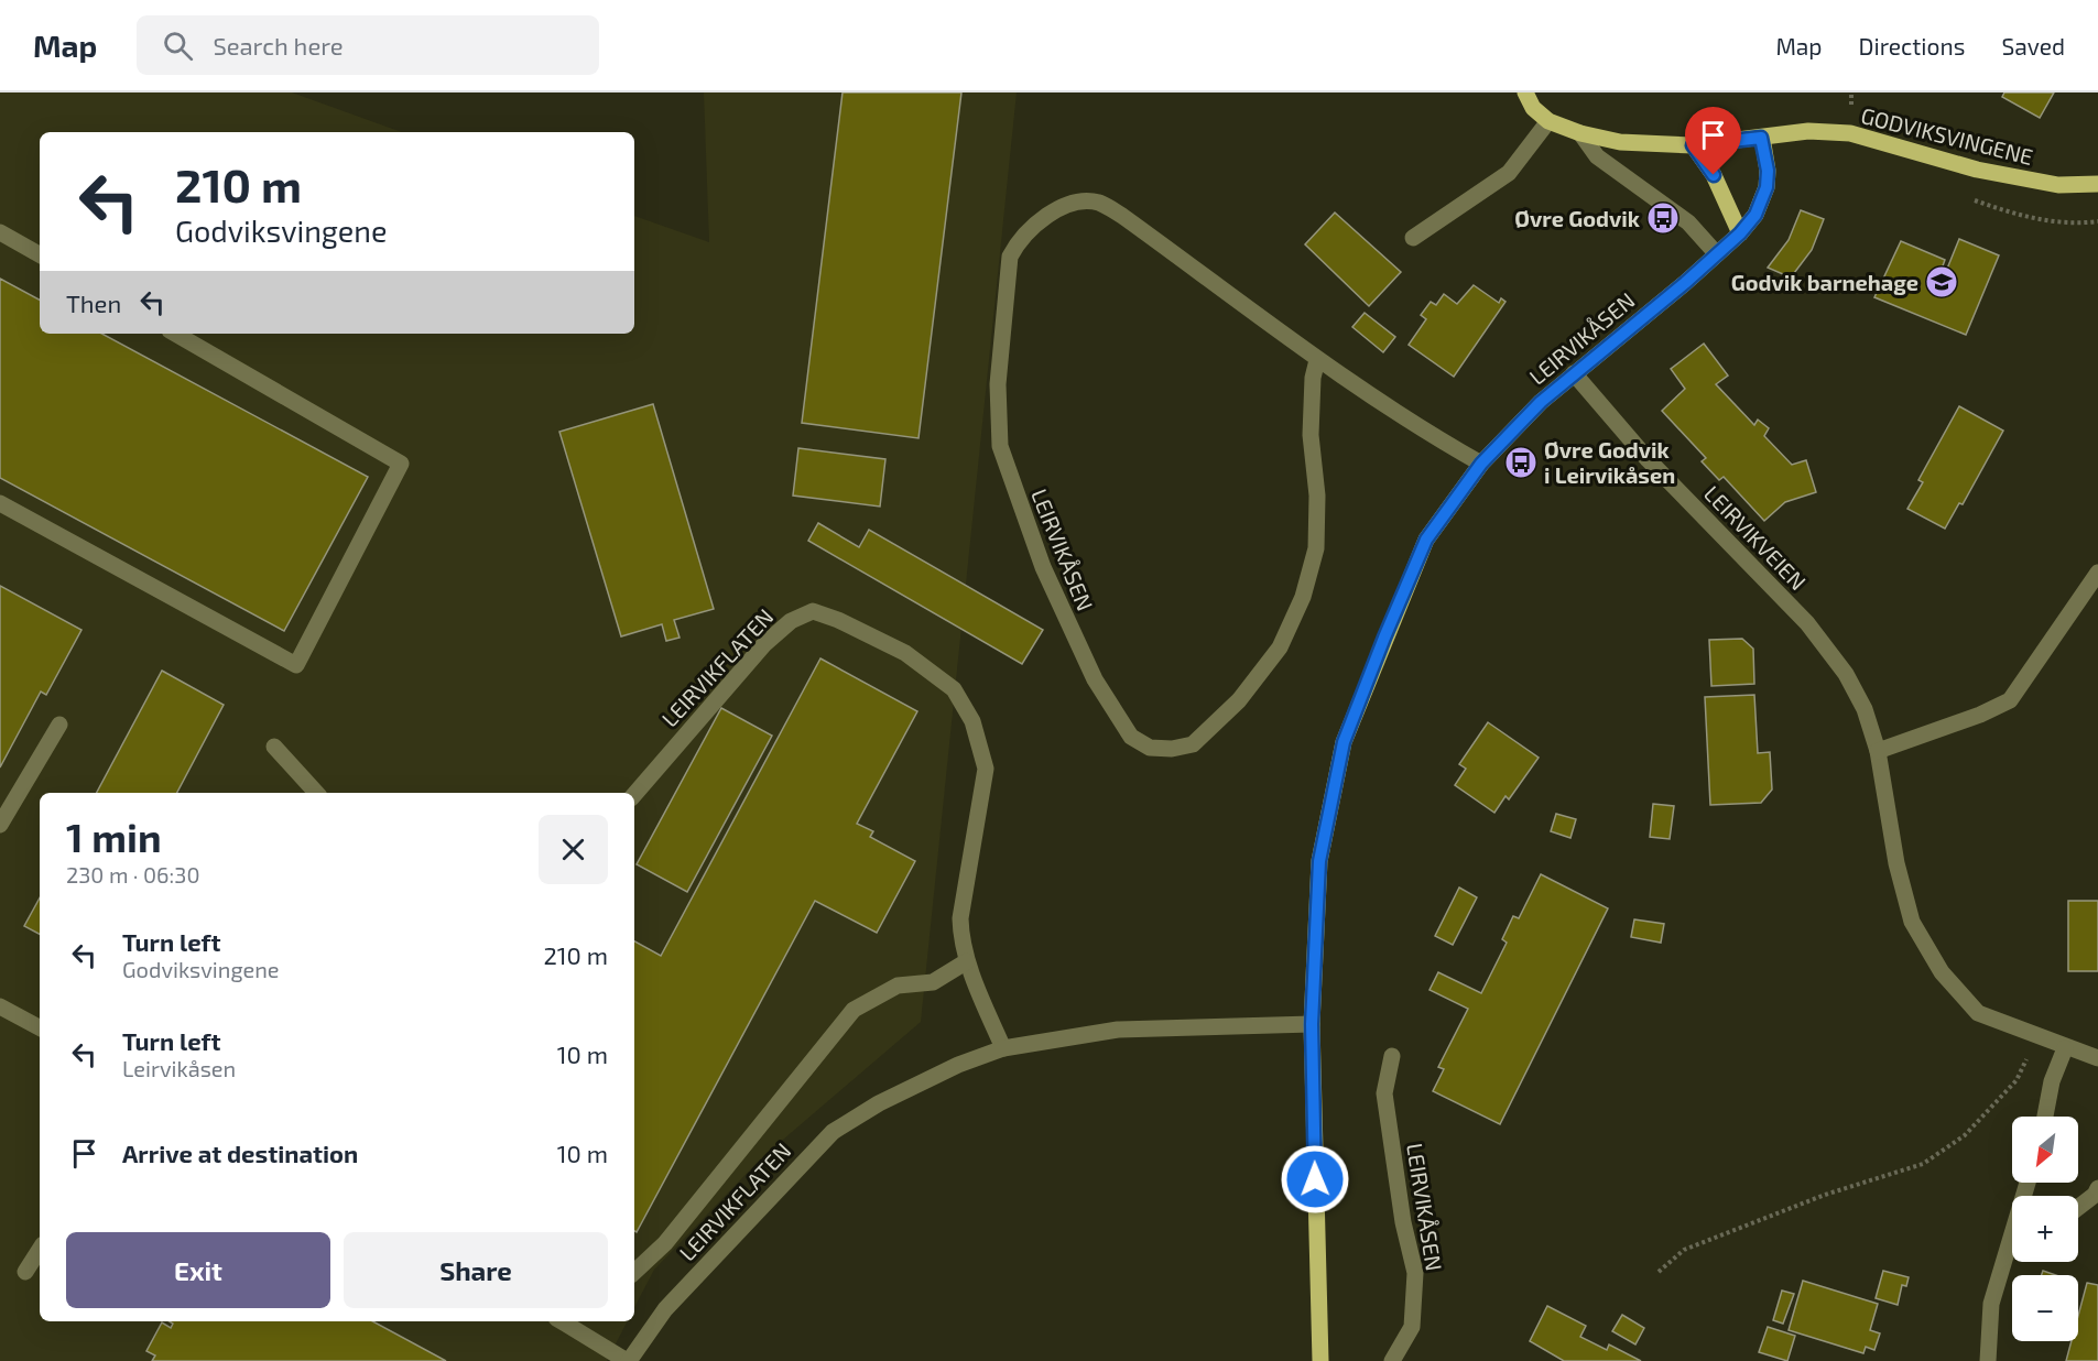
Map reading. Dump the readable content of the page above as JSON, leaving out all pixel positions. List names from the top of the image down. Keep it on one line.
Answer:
{"streets":{"main road":["GODVIKSVINGENE","LEIRVIKÅSEN"],"street":["LEIRVIKVEIEN","LEIRVIKFLATEN"]},"crossings":[["GODVIKSVINGENE","LEIRVIKÅSEN"],["LEIRVIKÅSEN","LEIRVIKVEIEN"],["LEIRVIKÅSEN","LEIRVIKFLATEN"]],"places":{"bus stop":["Øvre Godvik","Øvre Godvik i Leirvikåsen"],"school or university":["Godvik barnehage"]},"north":"bottom left","page":{"header":"Map","search":"Search here","nav":["Map","Directions","Saved"],"turn":["210 m","Godviksvingene"],"then":"Then","heading":["1 min","230 m · 06:30"],"list":[{"name":"Turn left","note":"Godviksvingene","value":"210 m"},{"name":"Turn left","note":"Leirvikåsen","value":"10 m"},{"name":"Arrive at destination","value":"10 m"}],"map_buttons":["+","−"],"buttons":["Exit","Share"]}}
